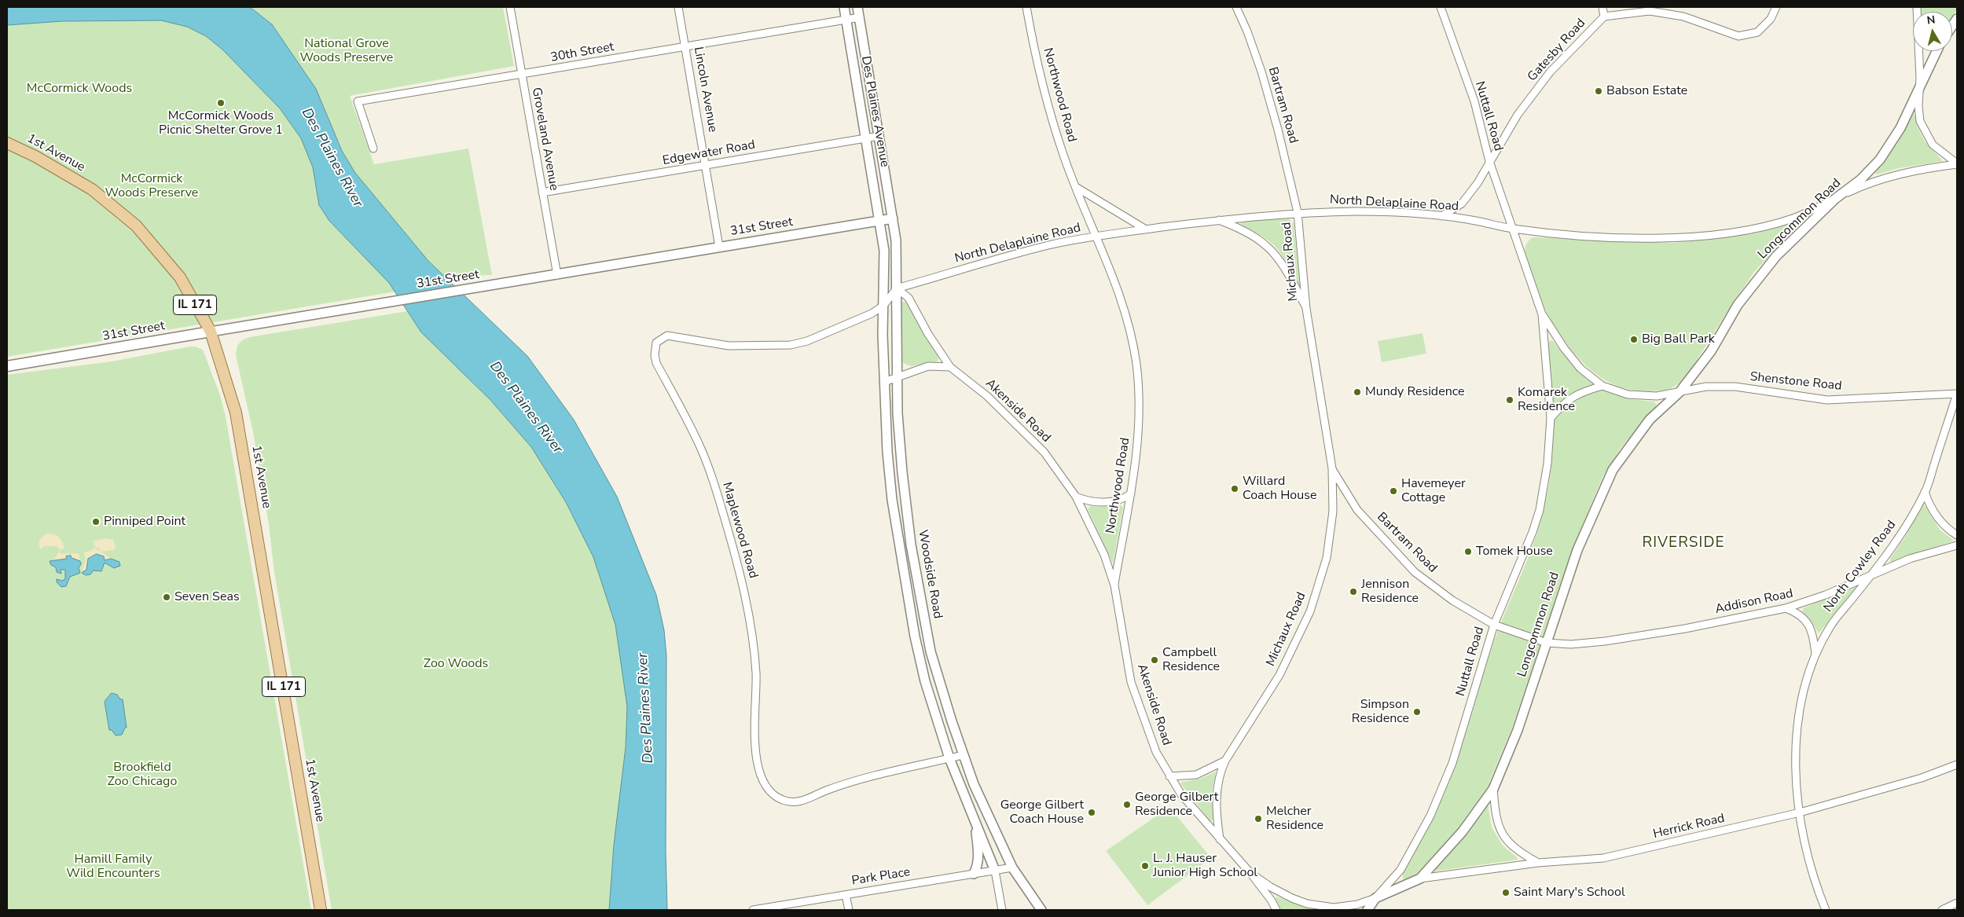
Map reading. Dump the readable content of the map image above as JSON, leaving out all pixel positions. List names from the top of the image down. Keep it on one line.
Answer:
{"streets":{"main road":["1st Avenue","31st Street","IL 171"],"street":["Gatesby Road","30th Street","Lincoln Avenue","Northwood Road","Bartram Road","Des Plaines Avenue","Nuttall Road","Groveland Avenue","Edgewater Road","North Delaplaine Road","Longcommon Road","Michaux Road","Shenstone Road","Akenside Road","Maplewood Road","North Cowley Road","Woodside Road","Addison Road","Herrick Road","Park Place"]},"crossings":[["Gatesby Road","Nuttall Road"],["30th Street","Lincoln Avenue"],["30th Street","Des Plaines Avenue"],["30th Street","Groveland Avenue"],["Lincoln Avenue","Edgewater Road"],["Lincoln Avenue","31st Street"],["Northwood Road","North Delaplaine Road"],["Northwood Road","Akenside Road"],["Bartram Road","Nuttall Road"],["Bartram Road","North Delaplaine Road"],["Bartram Road","Longcommon Road"],["Bartram Road","Michaux Road"],["Bartram Road","Addison Road"],["Des Plaines Avenue","Edgewater Road"],["Des Plaines Avenue","31st Street"],["Des Plaines Avenue","Woodside Road"],["Nuttall Road","North Delaplaine Road"],["Nuttall Road","Longcommon Road"],["Nuttall Road","Shenstone Road"],["Nuttall Road","Akenside Road"],["Groveland Avenue","Edgewater Road"],["Groveland Avenue","31st Street"],["1st Avenue","31st Street"],["North Delaplaine Road","Longcommon Road"],["North Delaplaine Road","Michaux Road"],["North Delaplaine Road","Akenside Road"],["North Delaplaine Road","Maplewood Road"],["North Delaplaine Road","Woodside Road"],["Longcommon Road","Shenstone Road"],["Longcommon Road","Akenside Road"],["Longcommon Road","Addison Road"],["Longcommon Road","Herrick Road"],["31st Street","Woodside Road"],["Michaux Road","Akenside Road"],["Shenstone Road","North Cowley Road"],["Akenside Road","Maplewood Road"],["Akenside Road","Woodside Road"],["Maplewood Road","Woodside Road"],["North Cowley Road","Addison Road"],["North Cowley Road","Herrick Road"],["Woodside Road","Park Place"]],"districts":["RIVERSIDE"],"water":["Des Plaines River"],"parks":["National Grove Woods Preserve","McCormick Woods","McCormick Woods Preserve","Zoo Woods","Brookfield Zoo Chicago","Hamill Family Wild Encounters"],"places":["Babson Estate","McCormick Woods Picnic Shelter Grove 1","Big Ball Park","Mundy Residence","Komarek Residence","Willard Coach House","Havemeyer Cottage","Pinniped Point","Tomek House","Jennison Residence","Seven Seas","Campbell Residence","Simpson Residence","George Gilbert Residence","George Gilbert Coach House","Melcher Residence","L. J. Hauser Junior High School","Saint Mary's School"],"north":"top"}
